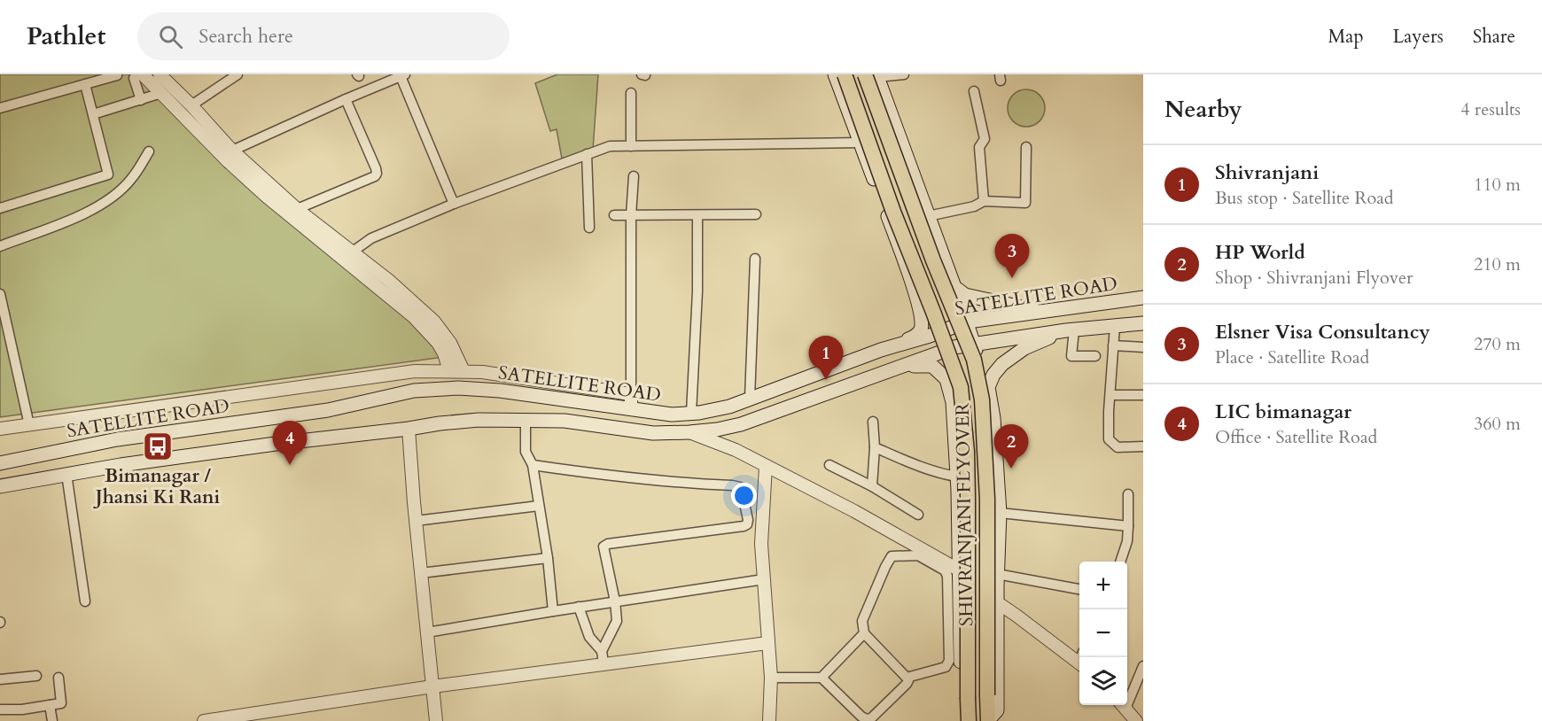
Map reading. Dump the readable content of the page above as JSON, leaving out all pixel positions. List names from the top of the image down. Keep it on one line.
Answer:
{"streets":{"main road":["SATELLITE ROAD","SHIVRANJANI FLYOVER"]},"places":{"bus stop":["Bimanagar / Jhansi Ki Rani"]},"page":{"header":"Pathlet","search":"Search here","nav":["Map","Layers","Share"],"heading":["Nearby","4 results"],"list":[{"mark":"1","name":"Shivranjani","note":"Bus stop · Satellite Road","value":"110 m"},{"mark":"2","name":"HP World","note":"Shop · Shivranjani Flyover","value":"210 m"},{"mark":"3","name":"Elsner Visa Consultancy","note":"Place · Satellite Road","value":"270 m"},{"mark":"4","name":"LIC bimanagar","note":"Office · Satellite Road","value":"360 m"}],"pins":["3","1","4","2"],"map_buttons":["+","−"]}}
